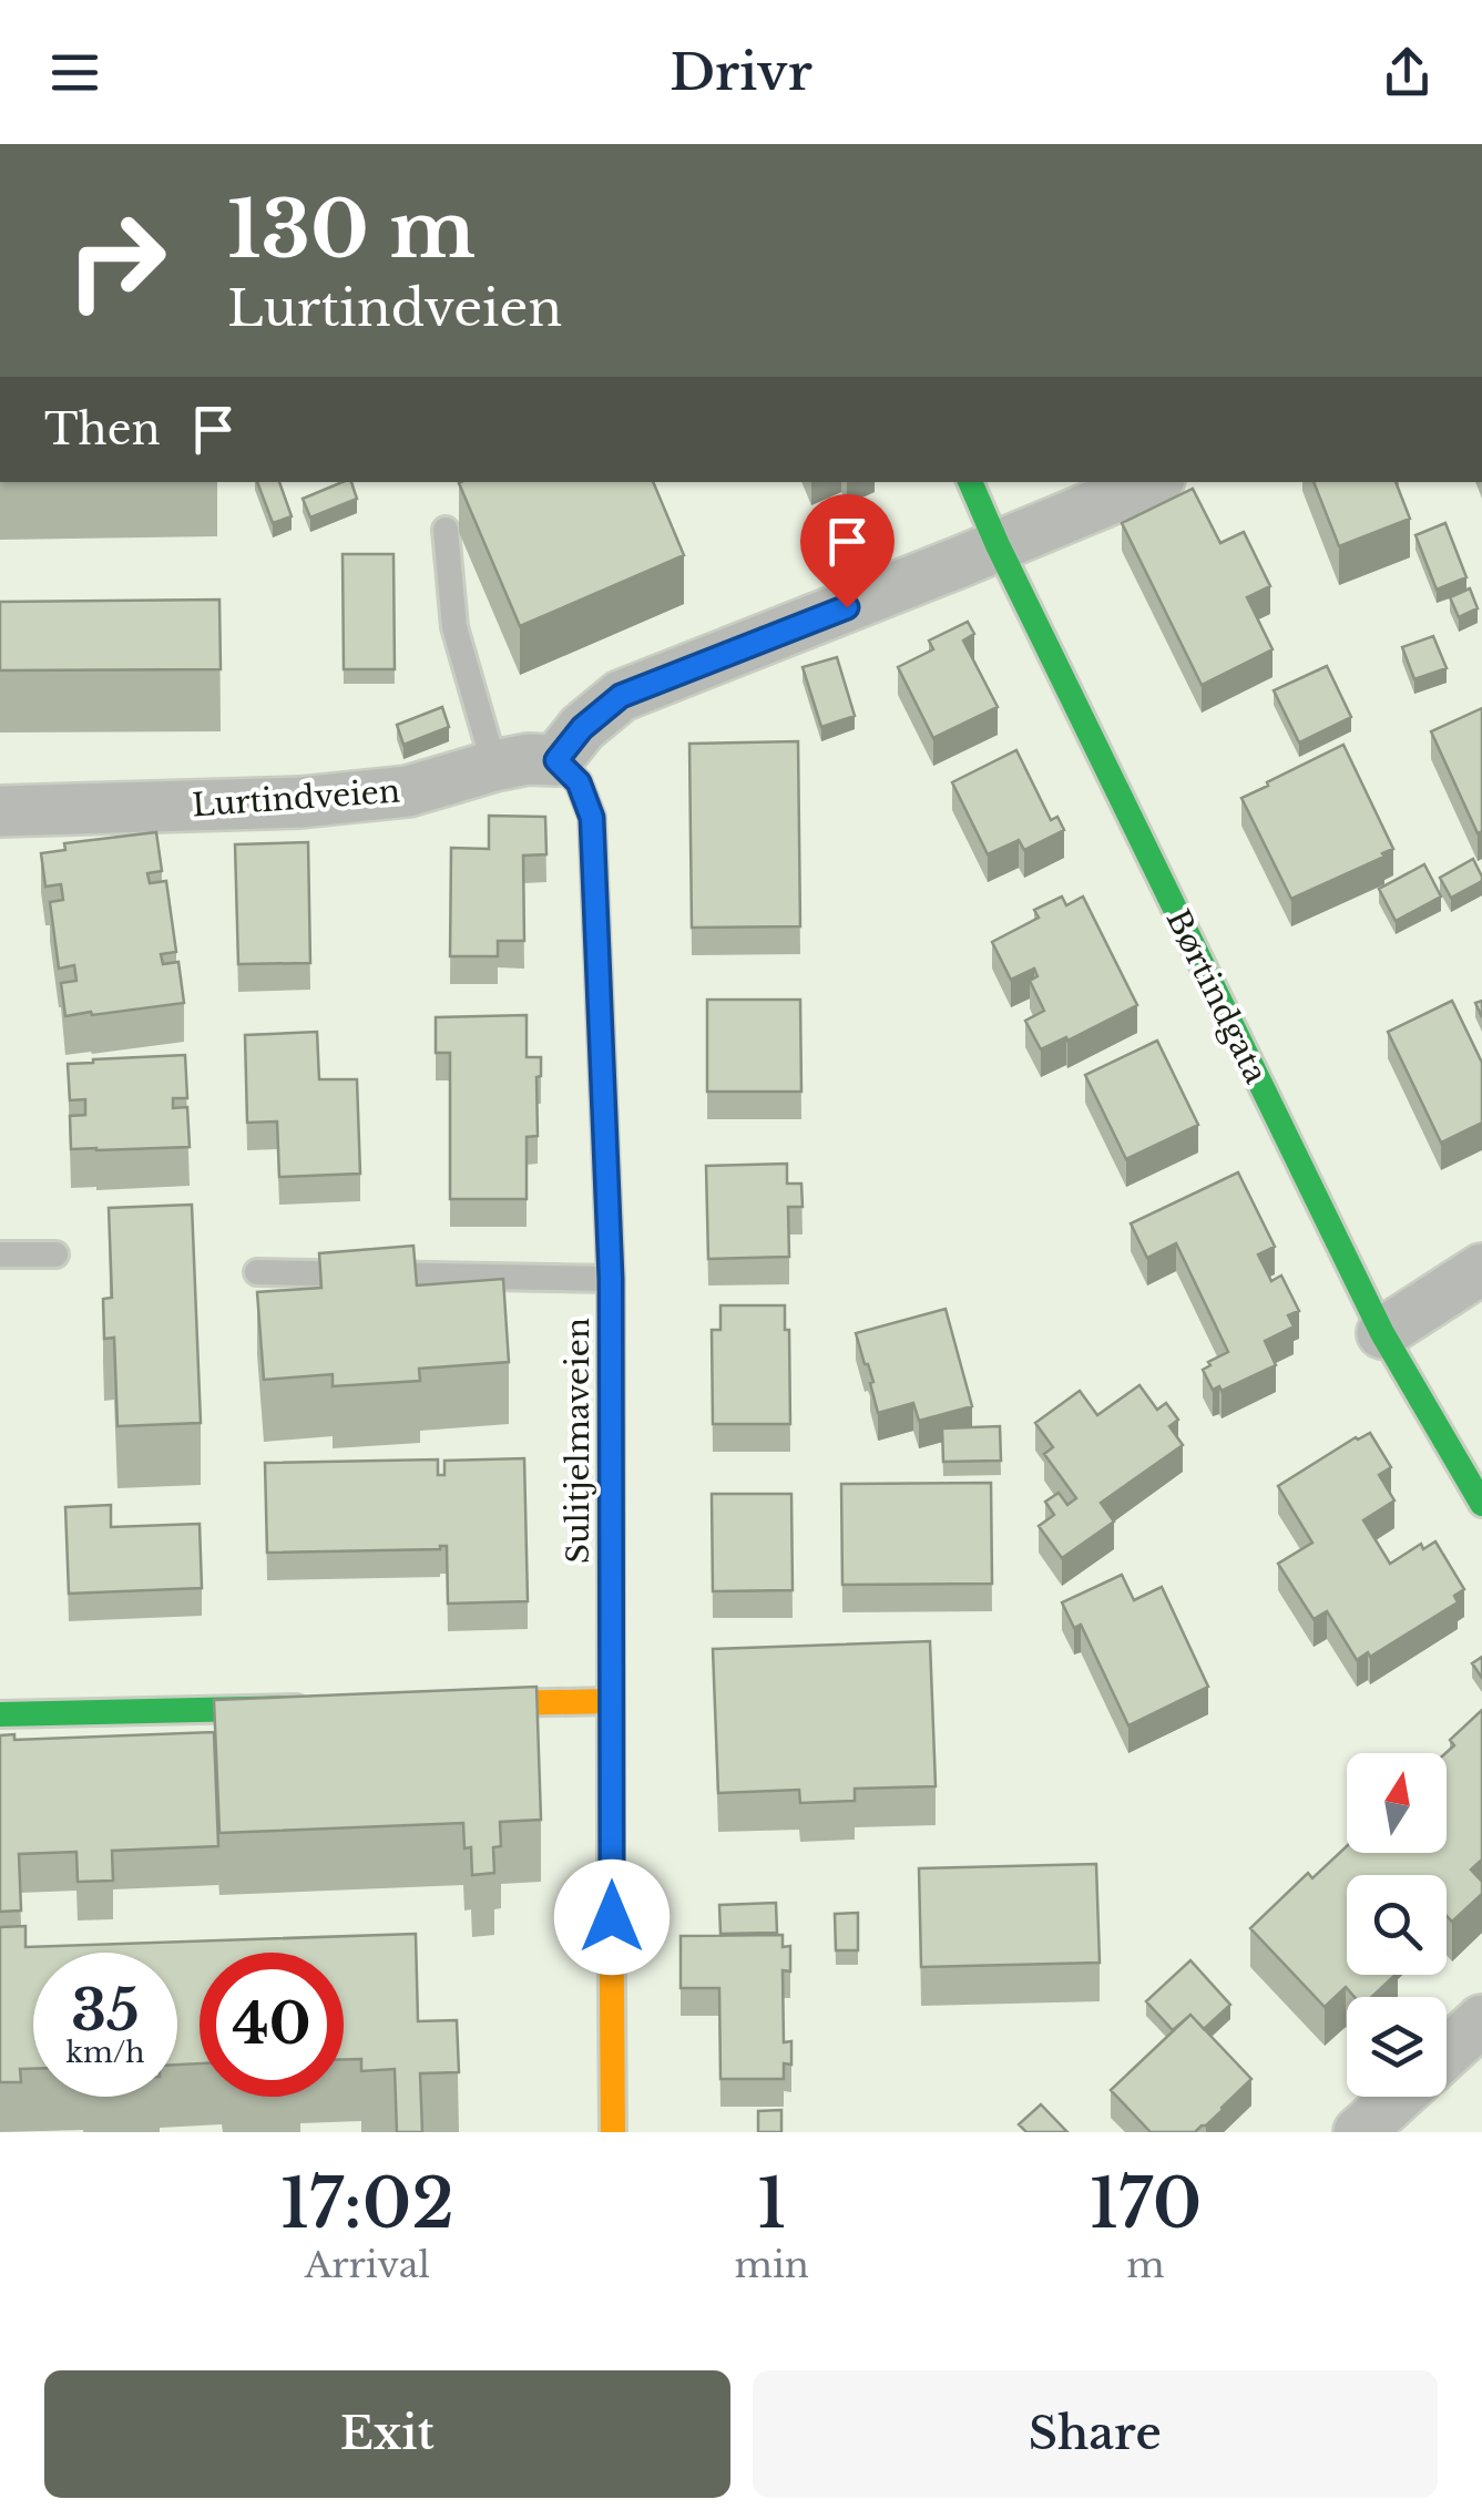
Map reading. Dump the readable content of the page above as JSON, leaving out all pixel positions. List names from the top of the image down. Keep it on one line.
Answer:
{"streets":{"street":["Lurtindveien","Børtindgata","Sulitjelmaveien"]},"crossings":[["Lurtindveien","Sulitjelmaveien"]],"north":"top","page":{"header":"Drivr","turn":["130 m","Lurtindveien"],"then":"Then","speed":"35 km/h","limit":"40","eta":["17:02","Arrival","1","min","170","m"],"buttons":["Exit","Share"]}}
